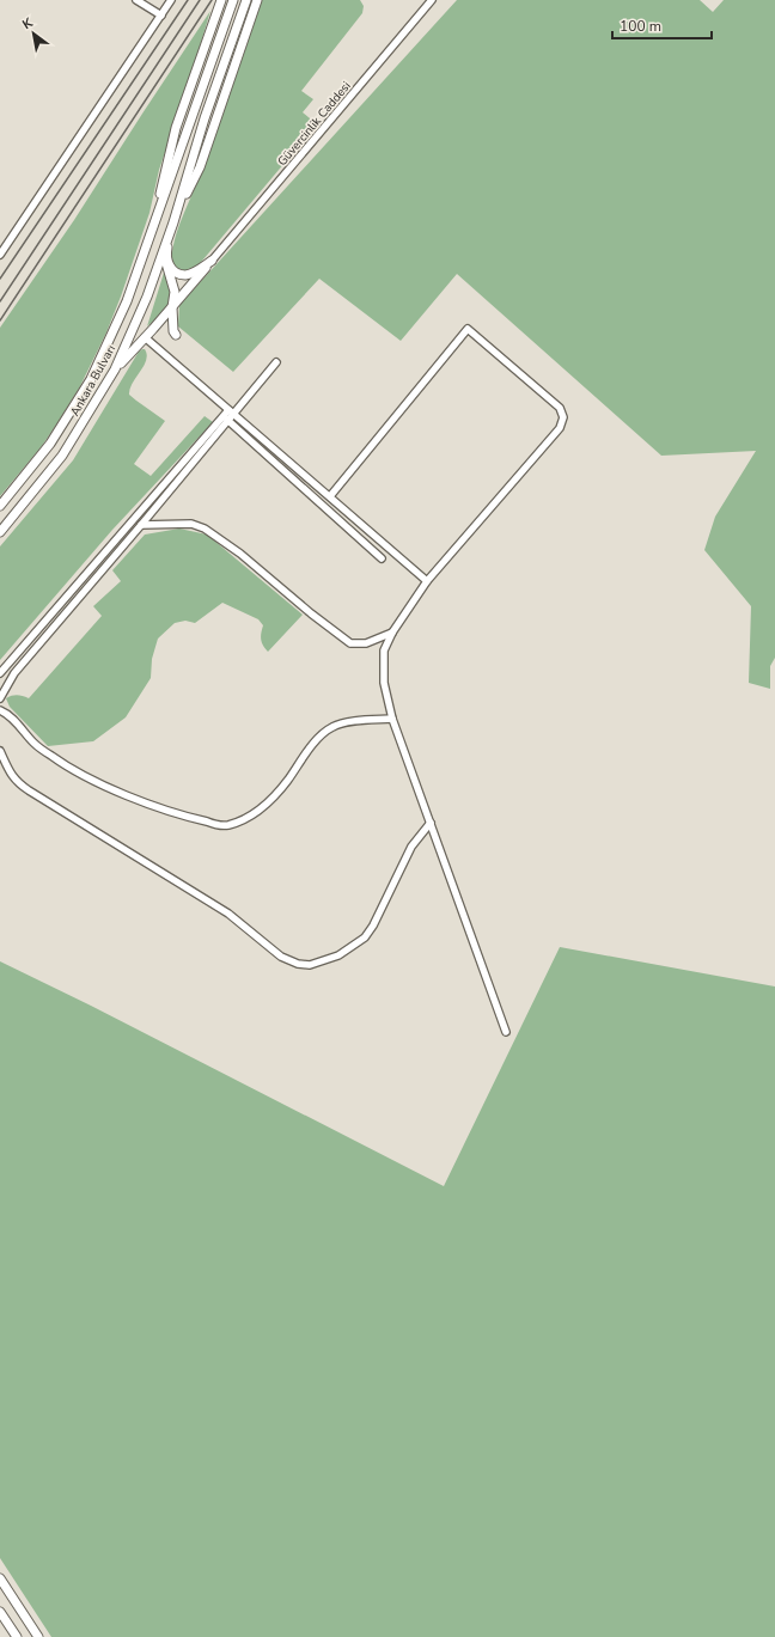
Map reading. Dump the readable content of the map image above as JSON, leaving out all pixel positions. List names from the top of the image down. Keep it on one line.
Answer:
{"streets":{"main road":["Ankara Bulvarı"],"street":["Güvercinlik Caddesi"]},"scale_bar":"100 m","north":"top left"}
